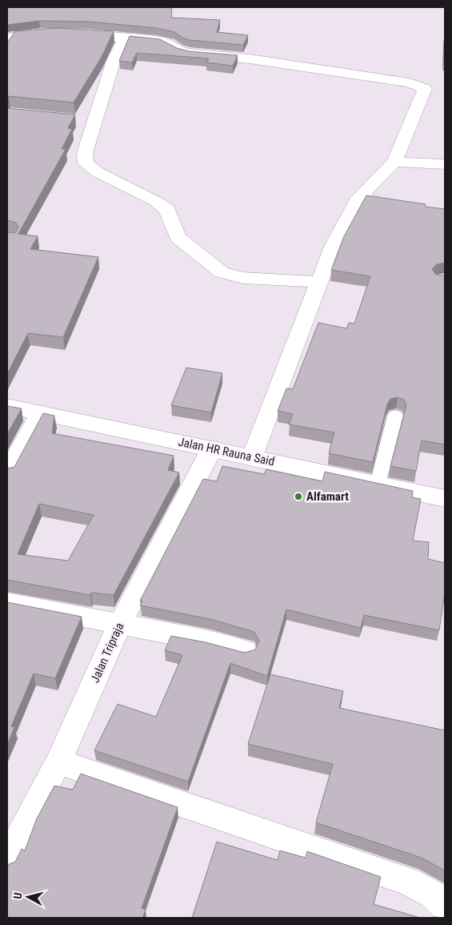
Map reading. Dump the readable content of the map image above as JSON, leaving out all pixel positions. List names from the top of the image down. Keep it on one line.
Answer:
{"streets":{"street":["Jalan HR Rauna Said","Jalan Tripraja"]},"crossings":[["Jalan HR Rauna Said","Jalan Tripraja"]],"places":["Alfamart"],"north":"left"}
